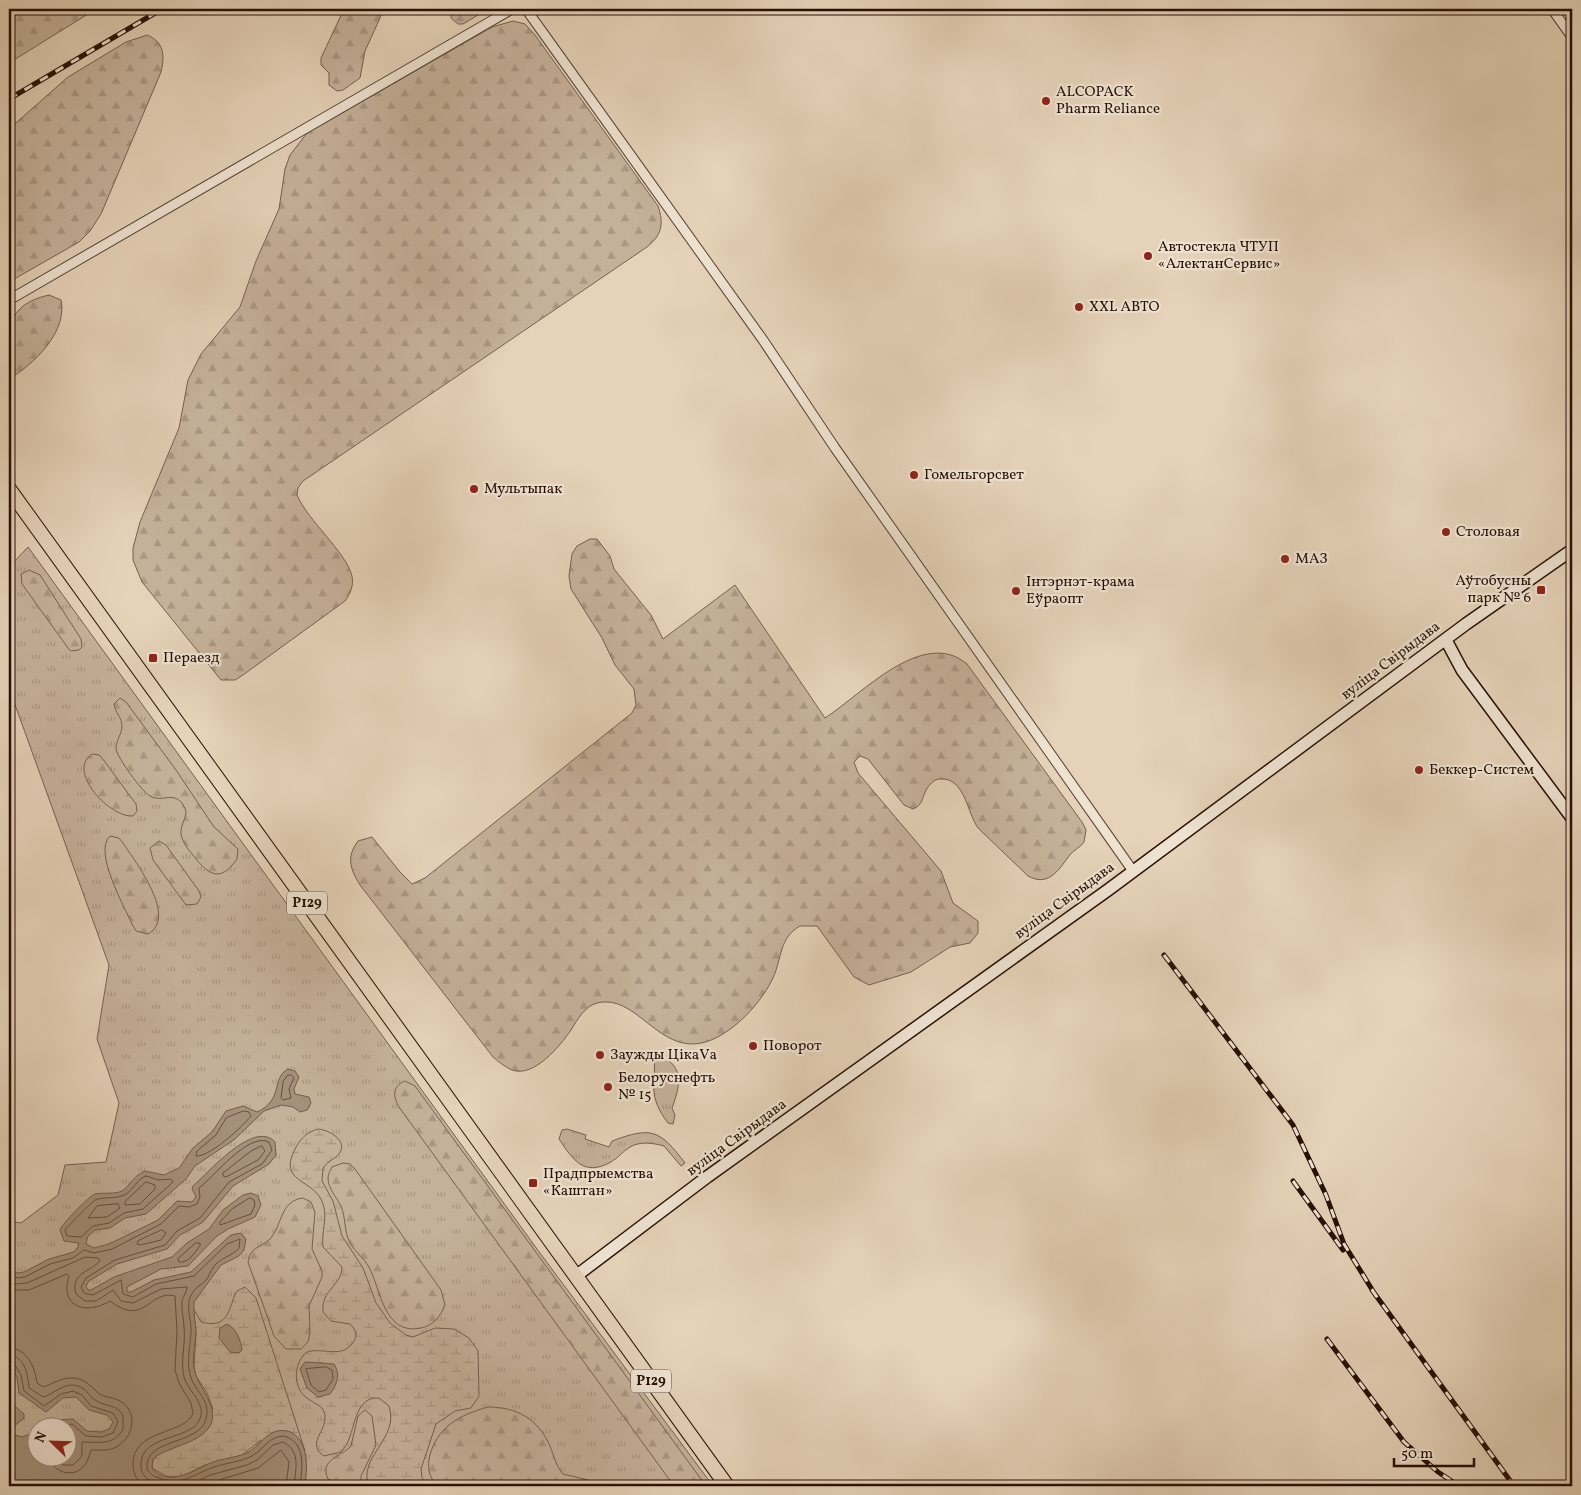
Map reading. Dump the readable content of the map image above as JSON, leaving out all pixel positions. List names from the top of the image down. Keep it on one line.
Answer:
{"streets":{"main road":["вуліца Свірыдава","Р129"]},"crossings":[["вуліца Свірыдава","Р129"]],"places":{"other":["ALCOPACK Pharm Reliance","Автостекла ЧТУП «АлектанСервис»","XXL АВТО","Гомельгорсвет","Мультыпак","Столовая","МАЗ","Інтэрнэт-крама Еўраопт","Беккер-Систем","Поворот","Заужды ЦікаVа","Белоруснефть № 15"],"transit":["Аўтобусны парк № 6","Пераезд","Прадпрыемства «Каштан»"]},"scale_bar":"50 m","north":"top left"}
